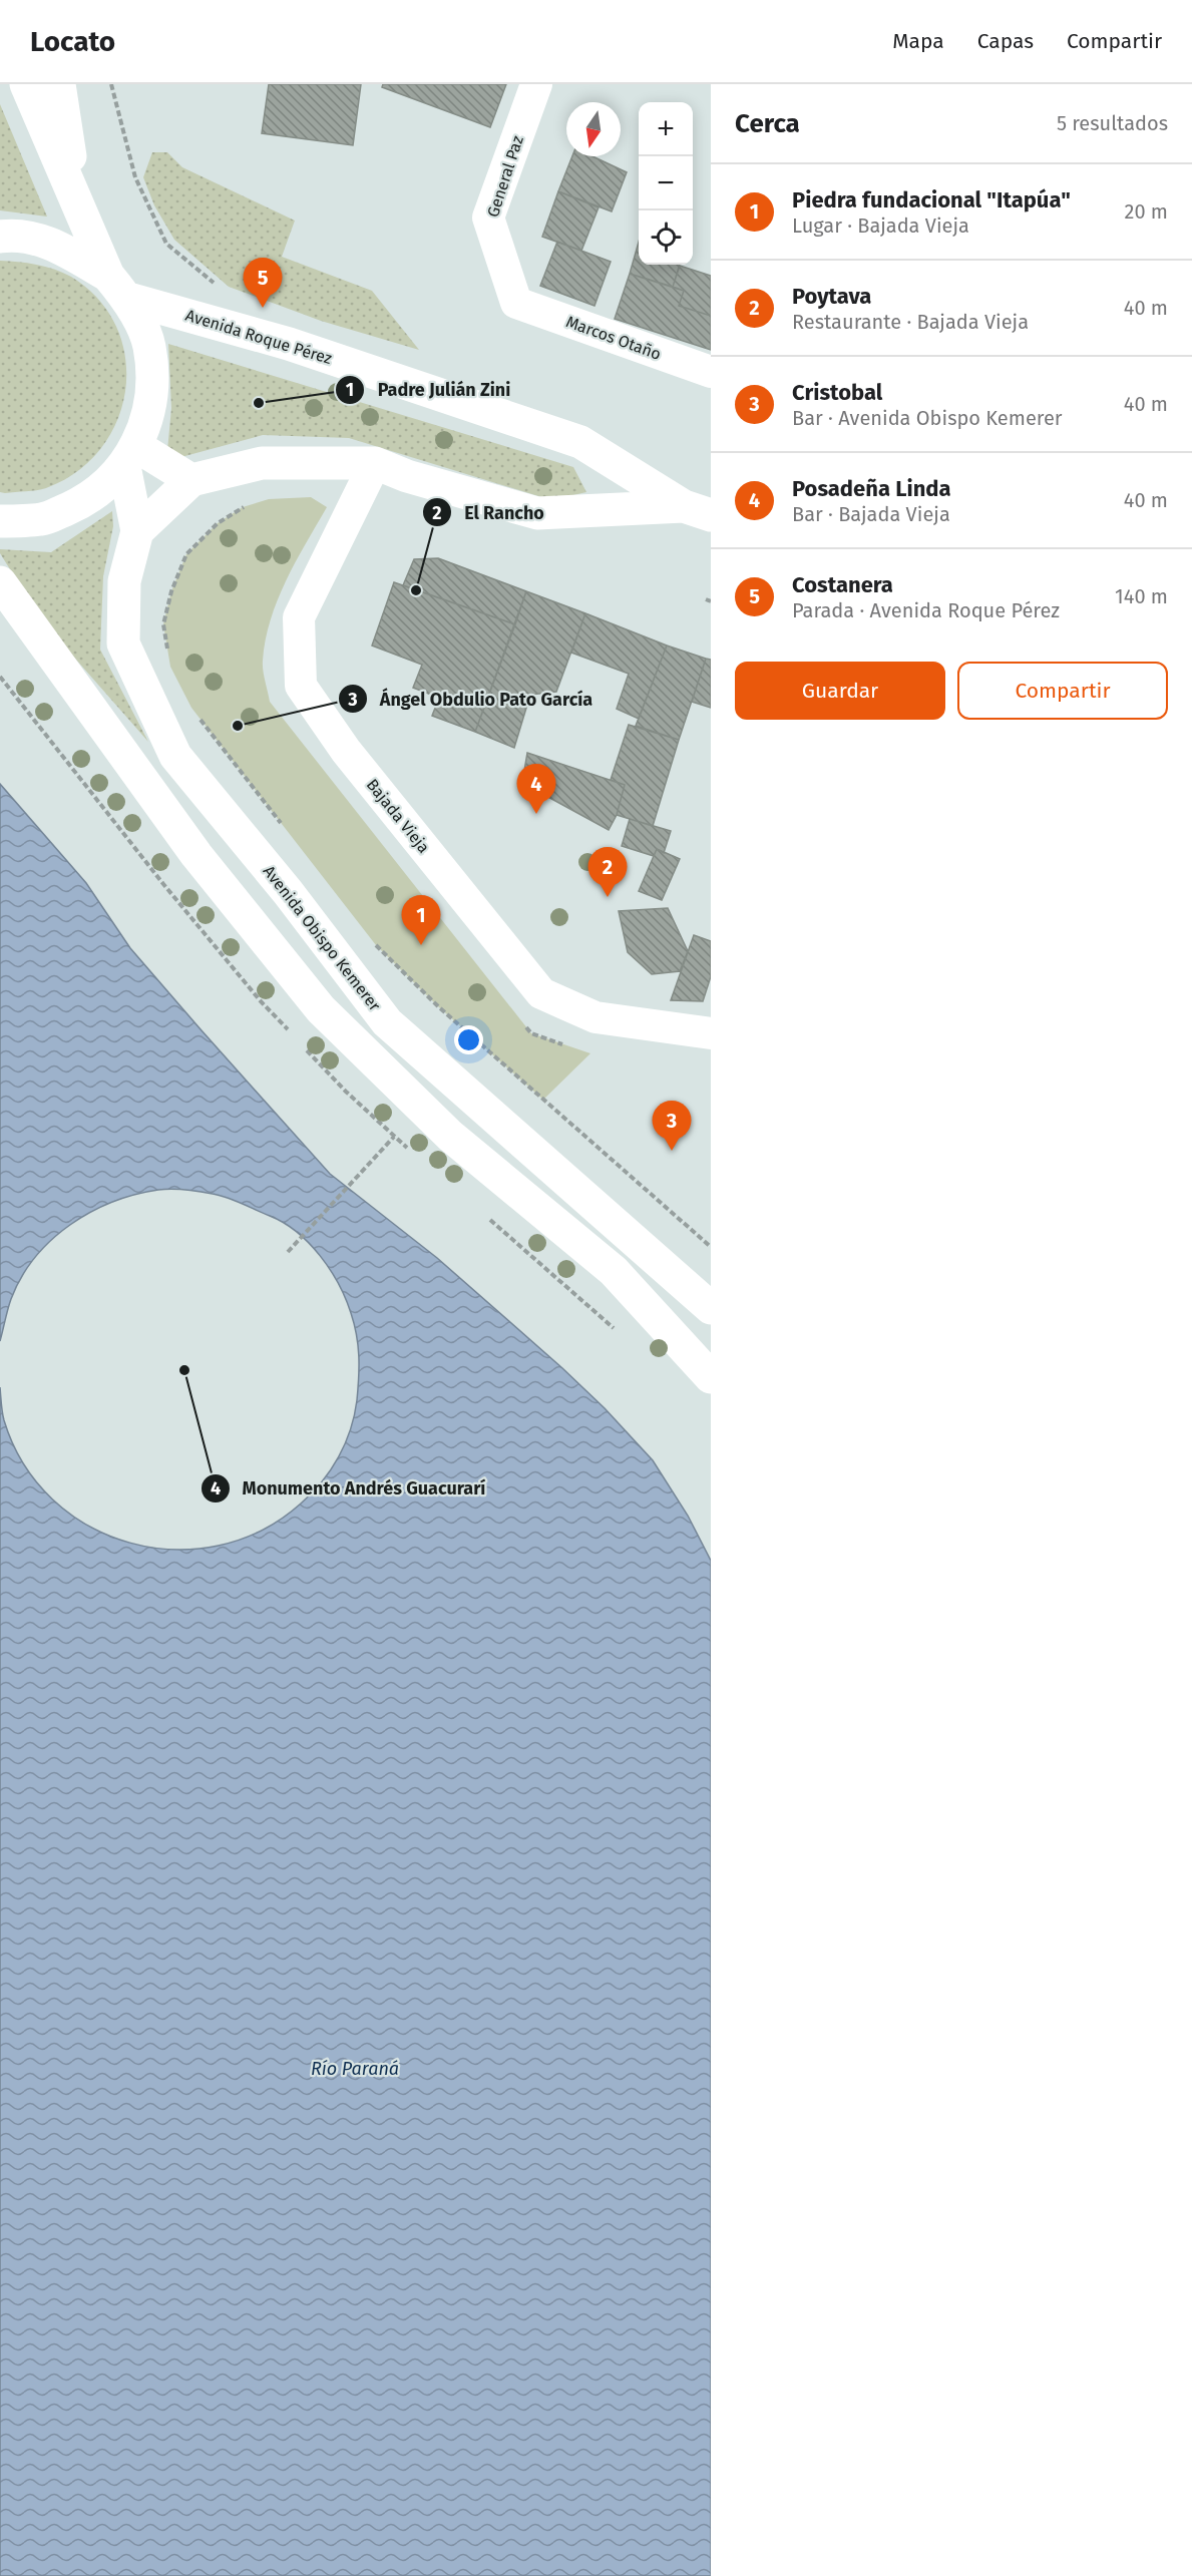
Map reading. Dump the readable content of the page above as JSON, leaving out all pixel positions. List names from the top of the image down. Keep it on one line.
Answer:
{"streets":{"main road":["Avenida Roque Pérez","Avenida Obispo Kemerer"],"street":["General Paz","Marcos Otaño","Bajada Vieja"]},"crossings":[["General Paz","Marcos Otaño"],["Avenida Roque Pérez","Bajada Vieja"],["Avenida Roque Pérez","Avenida Obispo Kemerer"]],"water":["Río Paraná"],"places":["Padre Julián Zini","El Rancho","Ángel Obdulio Pato García","Monumento Andrés Guacurarí"],"north":"bottom","page":{"header":"Locato","nav":["Mapa","Capas","Compartir"],"heading":["Cerca","5 resultados"],"map_buttons":["+","−"],"list":[{"mark":"1","name":"Piedra fundacional \"Itapúa\"","note":"Lugar · Bajada Vieja","value":"20 m"},{"mark":"2","name":"Poytava","note":"Restaurante · Bajada Vieja","value":"40 m"},{"mark":"3","name":"Cristobal","note":"Bar · Avenida Obispo Kemerer","value":"40 m"},{"mark":"4","name":"Posadeña Linda","note":"Bar · Bajada Vieja","value":"40 m"},{"mark":"5","name":"Costanera","note":"Parada · Avenida Roque Pérez","value":"140 m"}],"pins":["5","4","2","1","3"],"buttons":["Guardar","Compartir"]}}
